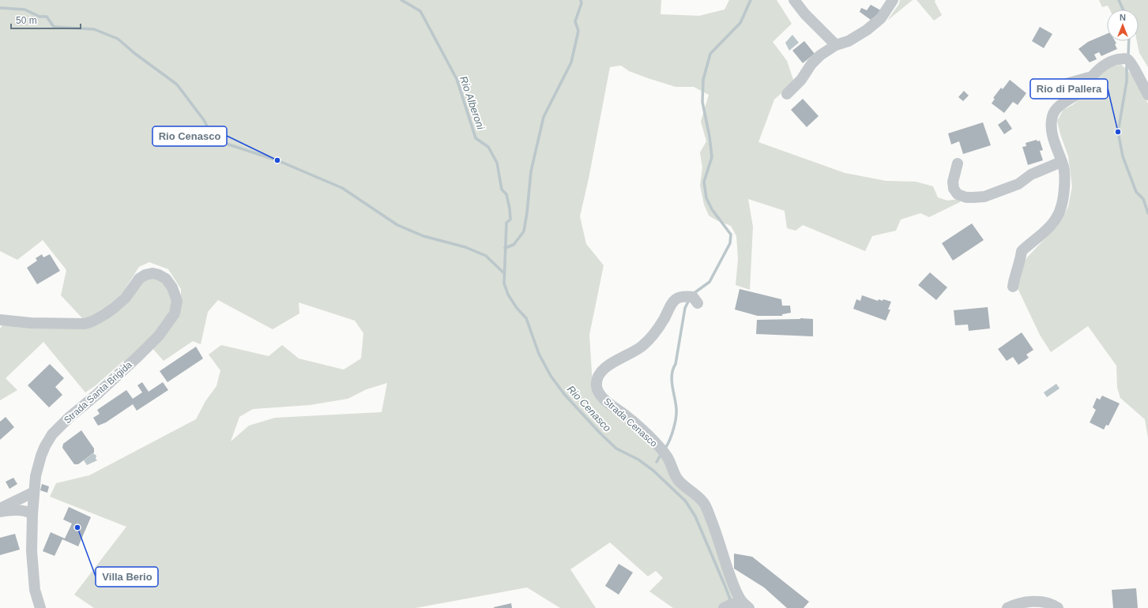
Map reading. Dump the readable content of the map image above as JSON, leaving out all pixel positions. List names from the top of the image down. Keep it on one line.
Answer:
{"streets":{"street":["Strada Santa Brigida","Strada Cenasco"]},"water":["Rio Alberoni","Rio Cenasco"],"places":["Rio di Pallera","Rio Cenasco","Villa Berio"],"scale_bar":"50 m","north":"top"}
